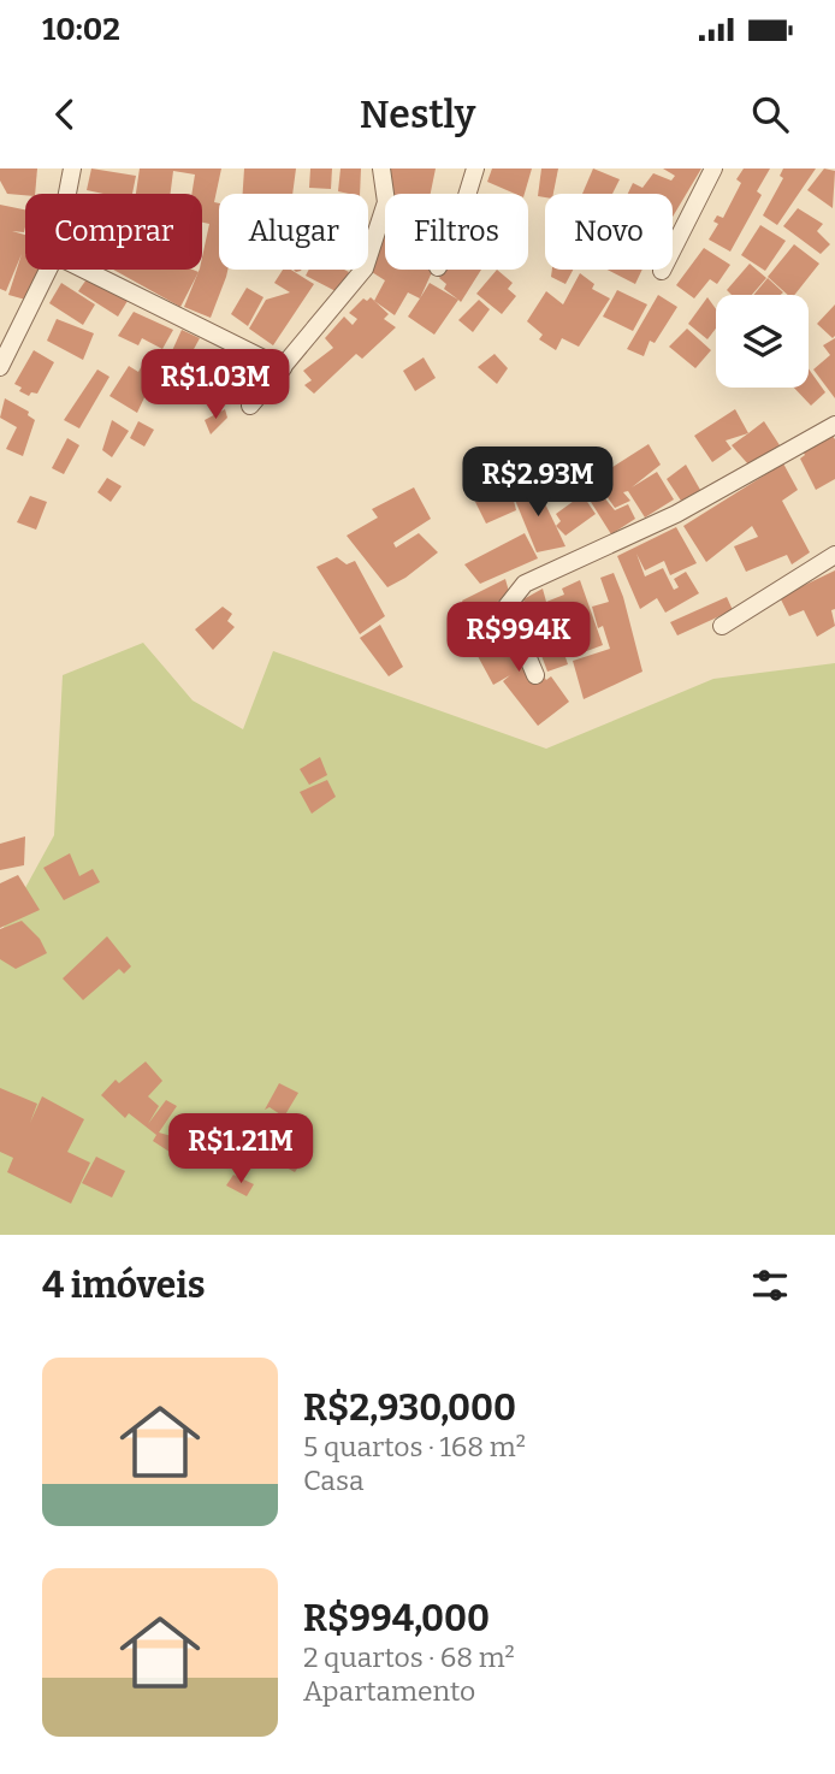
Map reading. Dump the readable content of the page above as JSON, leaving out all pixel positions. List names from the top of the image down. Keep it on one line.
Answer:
{"page":{"status":"10:02","header":"Nestly","chip":["Comprar","Alugar","Filtros","Novo"],"price":["R$1.03M","R$2.93M","R$994K","R$1.21M"],"heading":"4 imóveis","list":[{"name":"R$2,930,000","note":"5 quartos · 168 m² · Casa"},{"name":"R$994,000","note":"2 quartos · 68 m² · Apartamento"}]}}
